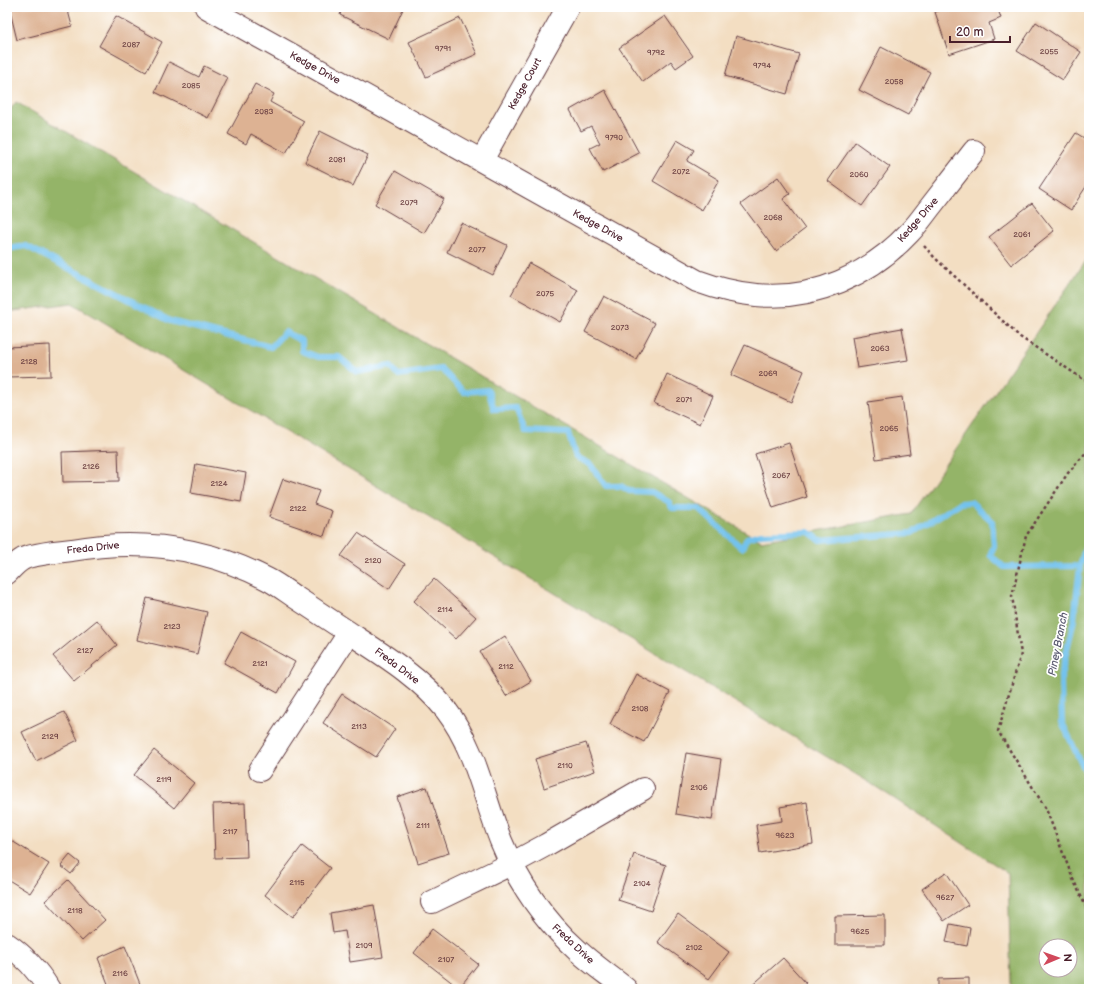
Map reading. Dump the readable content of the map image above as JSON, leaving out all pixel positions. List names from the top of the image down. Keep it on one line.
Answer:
{"streets":{"street":["Kedge Drive","Kedge Court","Freda Drive"]},"crossings":[["Kedge Drive","Kedge Court"]],"water":["Piney Branch"],"house_numbers":["2087","9791","2055","9792","9794","2058","2085","2083","9790","2081","2072","2060","2079","2068","2061","2077","2075","2073","2063","2128","2069","2071","2065","2126","2067","2124","2122","2120","2114","2123","2127","2121","2112","2108","2113","2129","2110","2119","2106","2111","2117","9623","2115","2104","9627","2118","9625","2109","2102","2107","2116"],"scale_bar":"20 m","north":"right"}
